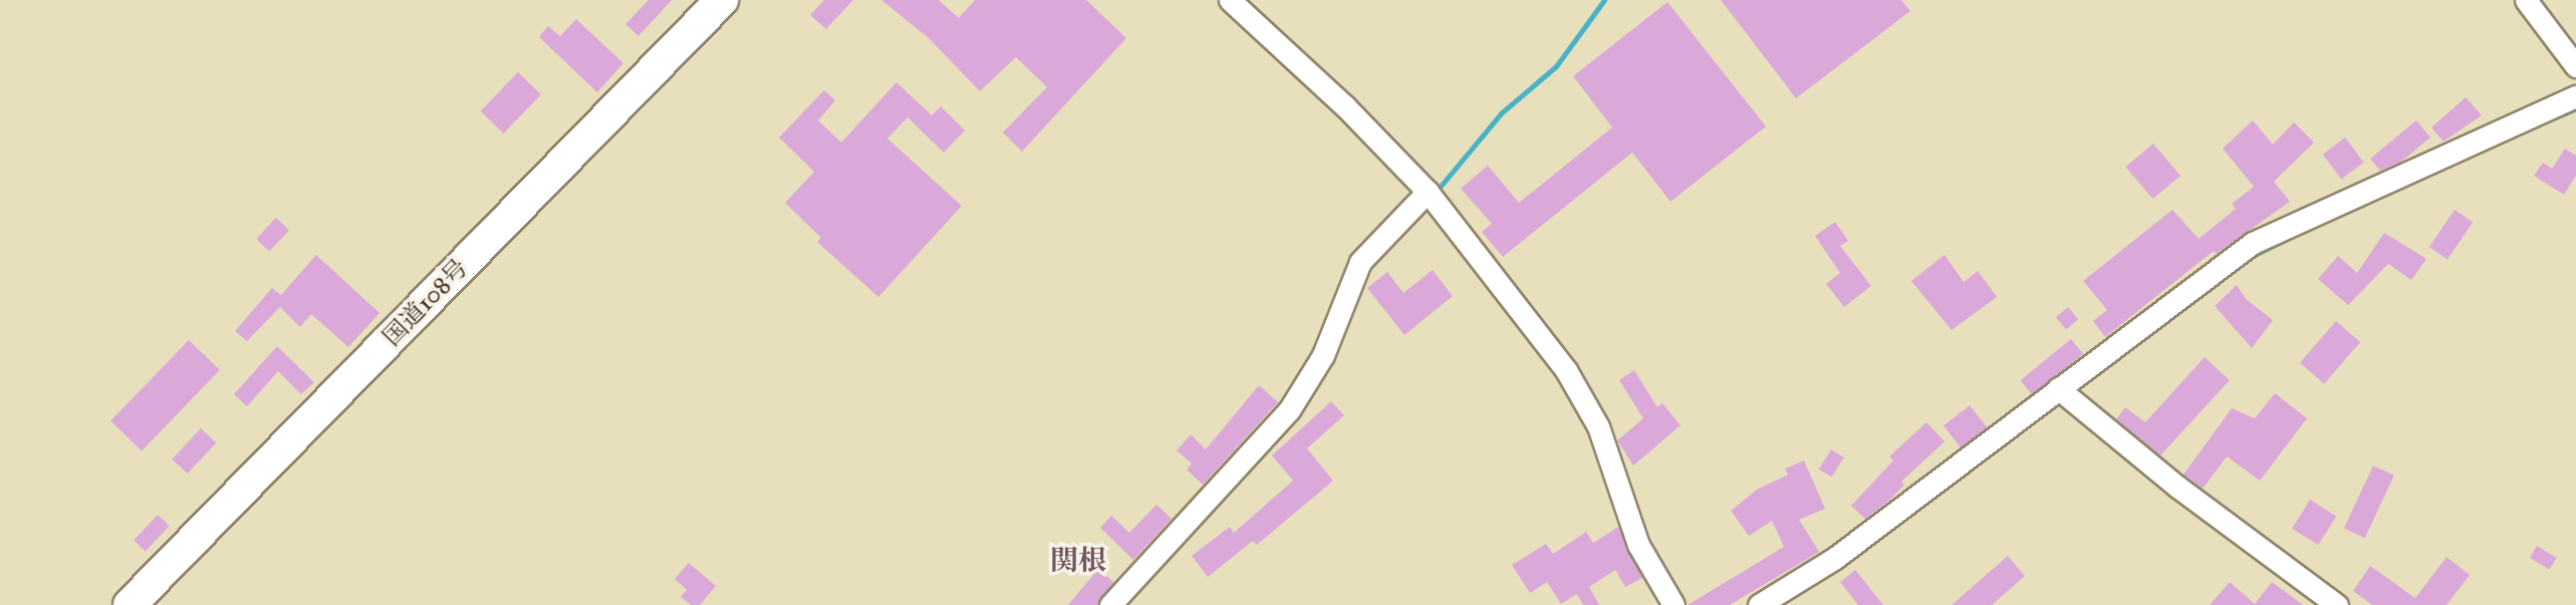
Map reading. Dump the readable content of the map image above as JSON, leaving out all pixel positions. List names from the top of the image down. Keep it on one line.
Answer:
{"streets":{"highway":["国道108号"]},"districts":["関根"]}
